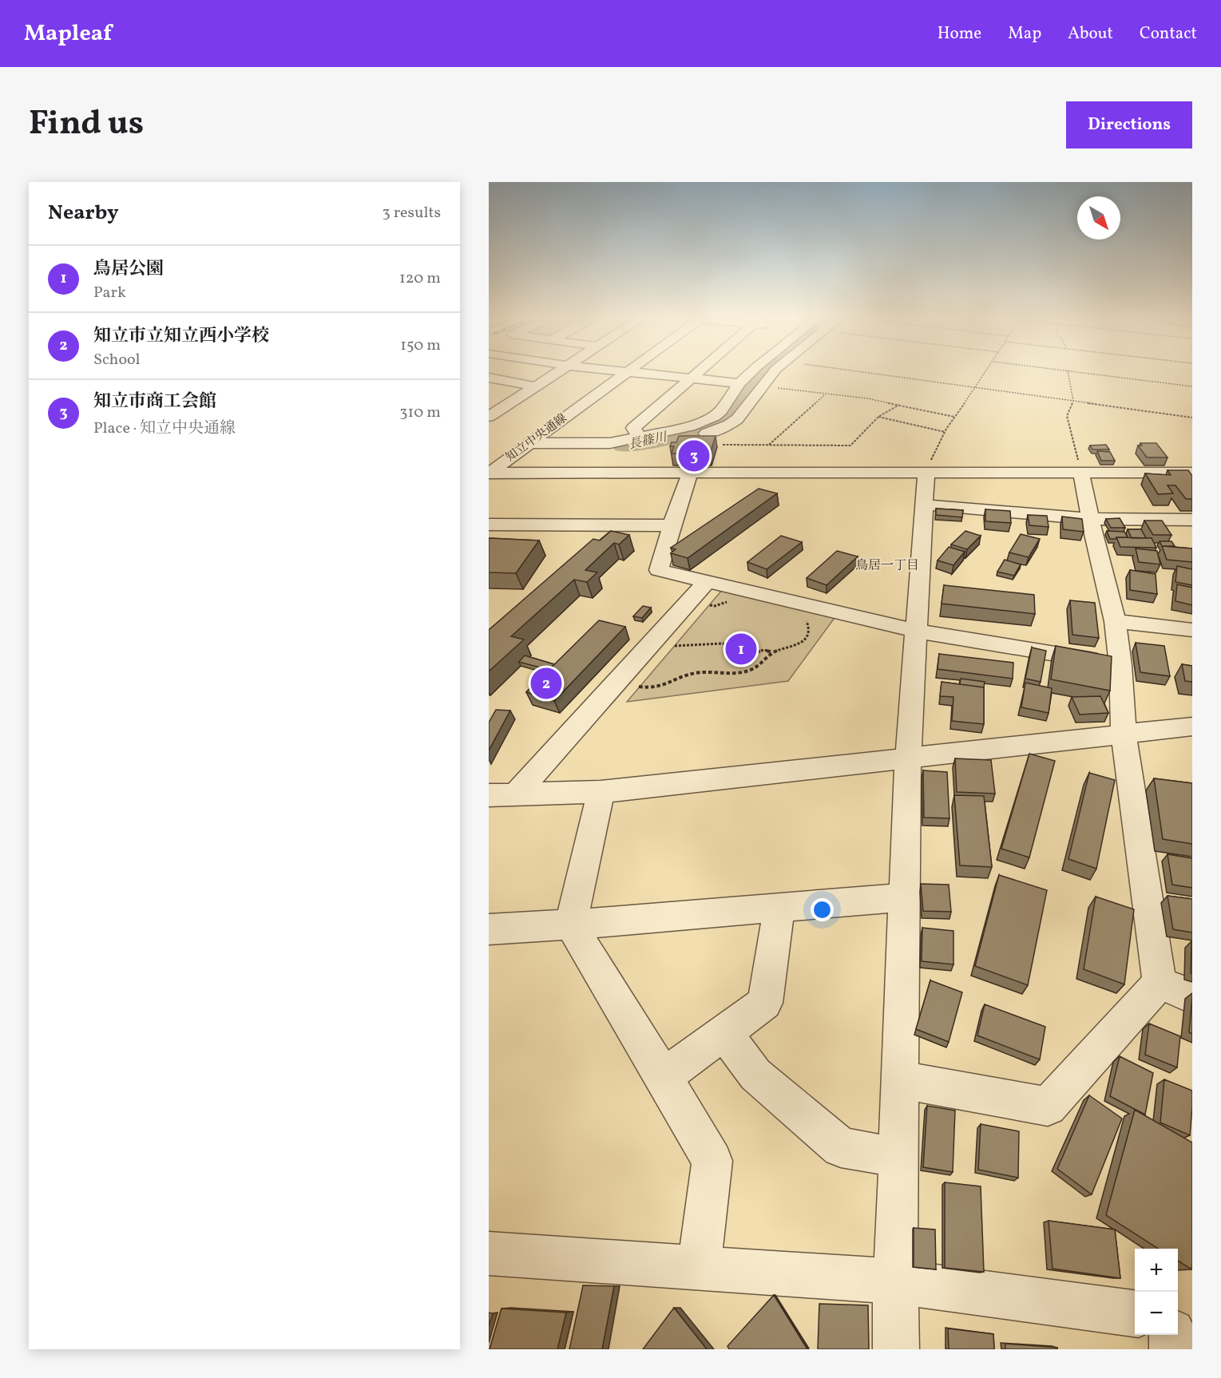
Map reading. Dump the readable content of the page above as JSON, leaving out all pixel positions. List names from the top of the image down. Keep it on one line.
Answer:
{"streets":{"street":["知立中央通線"]},"districts":["鳥居一丁目"],"water":["長篠川"],"north":"bottom right","page":{"header":"Mapleaf","nav":["Home","Map","About","Contact"],"title":"Find us","buttons":"Directions","heading":["Nearby","3 results"],"list":[{"mark":"1","name":"鳥居公園","note":"Park","value":"120 m"},{"mark":"2","name":"知立市立知立西小学校","note":"School","value":"150 m"},{"mark":"3","name":"知立市商工会館","note":"Place · 知立中央通線","value":"310 m"}],"pins":["3","1","2"],"map_buttons":["+","−"]}}
